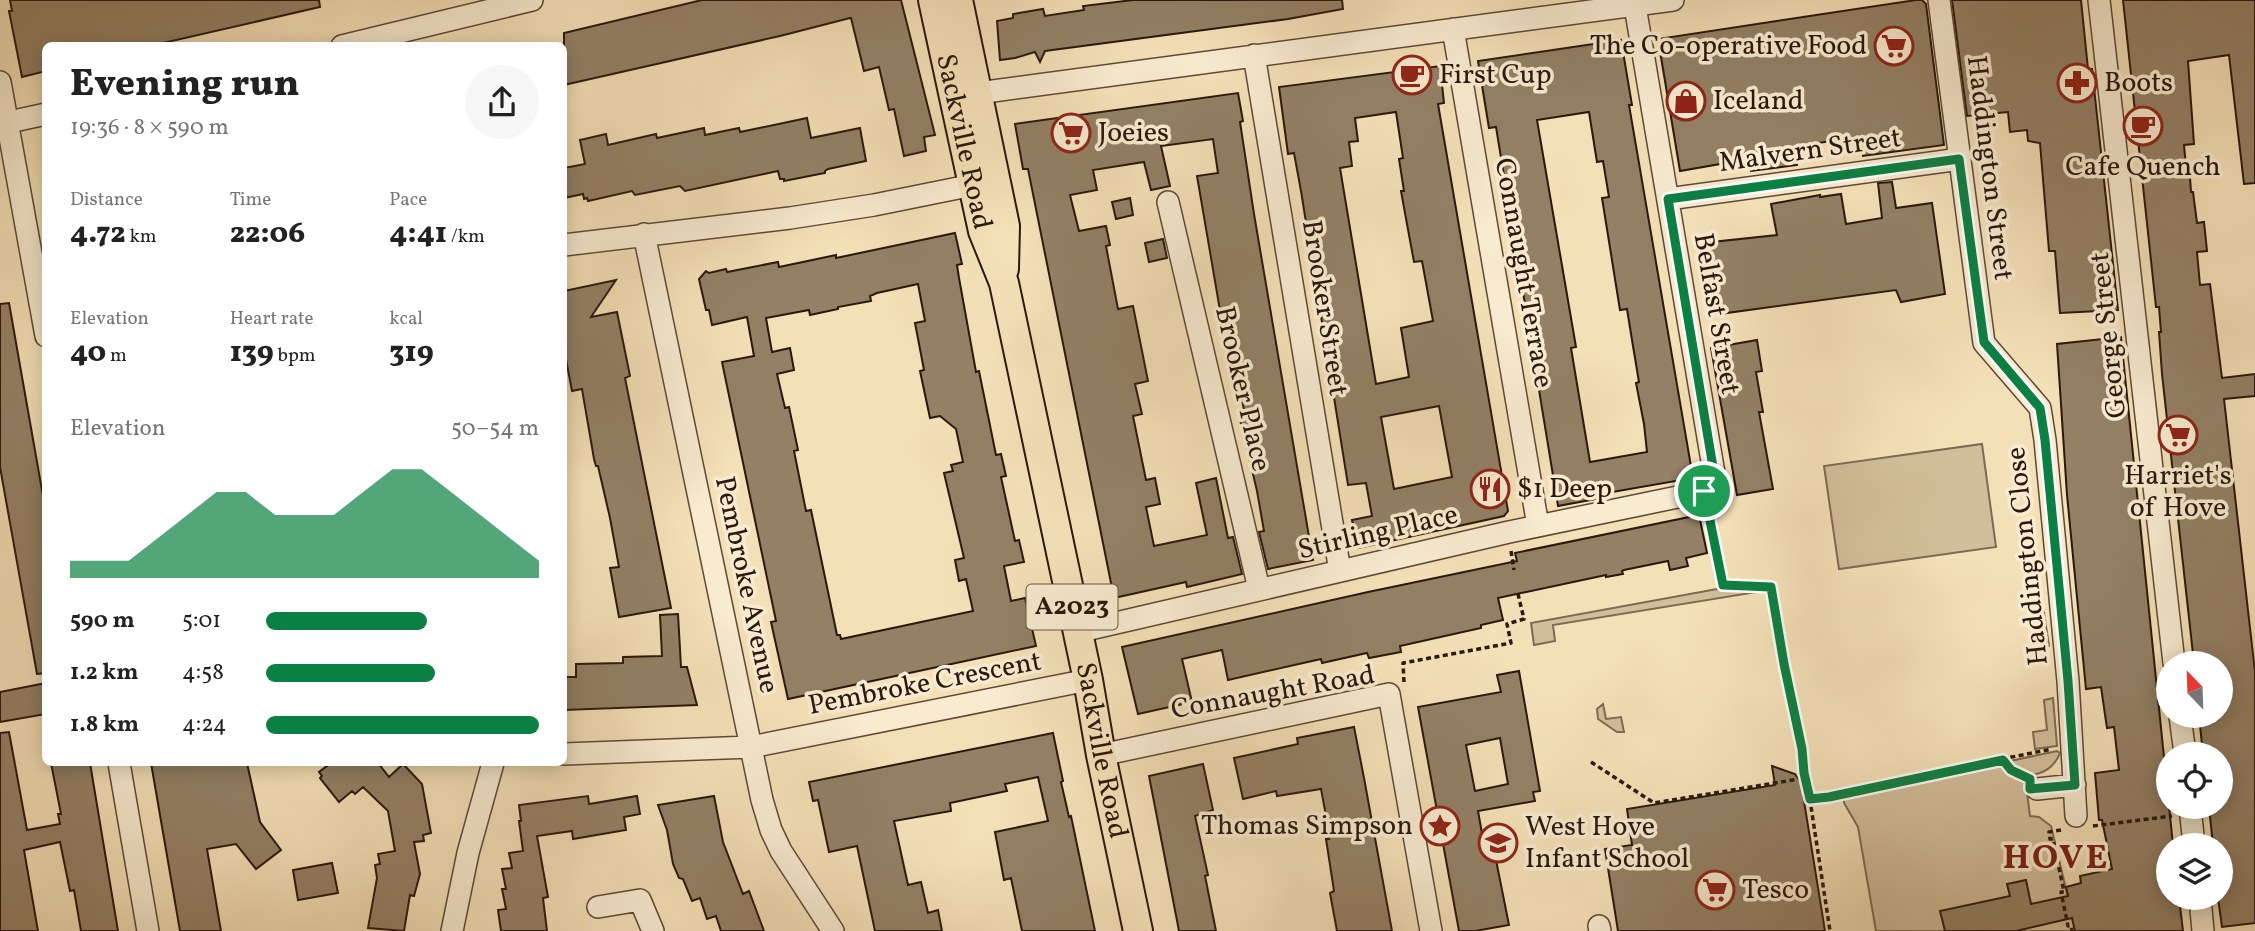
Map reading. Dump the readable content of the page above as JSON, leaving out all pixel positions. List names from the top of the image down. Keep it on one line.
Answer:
{"streets":{"main road":["Sackville Road","A2023"],"street":["Malvern Street","Haddington Street","Connaught Terrace","Brooker Street","Belfast Street","George Street","Brooker Place","Stirling Place","Haddington Close","Pembroke Avenue","Pembroke Crescent","Connaught Road"]},"crossings":[["Sackville Road","Stirling Place"],["Sackville Road","Pembroke Crescent"],["Sackville Road","Connaught Road"],["Malvern Street","Haddington Street"],["Malvern Street","Belfast Street"],["Haddington Street","Haddington Close"],["Connaught Terrace","Stirling Place"],["Brooker Street","Stirling Place"],["Belfast Street","Stirling Place"],["Brooker Place","Stirling Place"],["Pembroke Avenue","Pembroke Crescent"]],"districts":["HOVE"],"places":{"supermarket":["The Co-operative Food","Joeies","Harriet's of Hove","Tesco"],"cafe":["First Cup","Cafe Quench"],"pharmacy":["Boots"],"shop":["Iceland"],"restaurant":["$1 Deep"],"place":["Thomas Simpson"],"school or university":["West Hove Infant School"]},"north":"top left","page":{"heading":["Evening run","19:36 · 8 × 590 m"],"stats":[["Distance","4.72 km"],["Time","22:06"],["Pace","4:41 /km"],["Elevation","40 m"],["Heart rate","139 bpm"],["kcal","319"]],"chart":["Elevation","50–54 m"],"list":[{"name":"590 m","note":"5:01"},{"name":"1.2 km","note":"4:58"},{"name":"1.8 km","note":"4:24"}]}}
